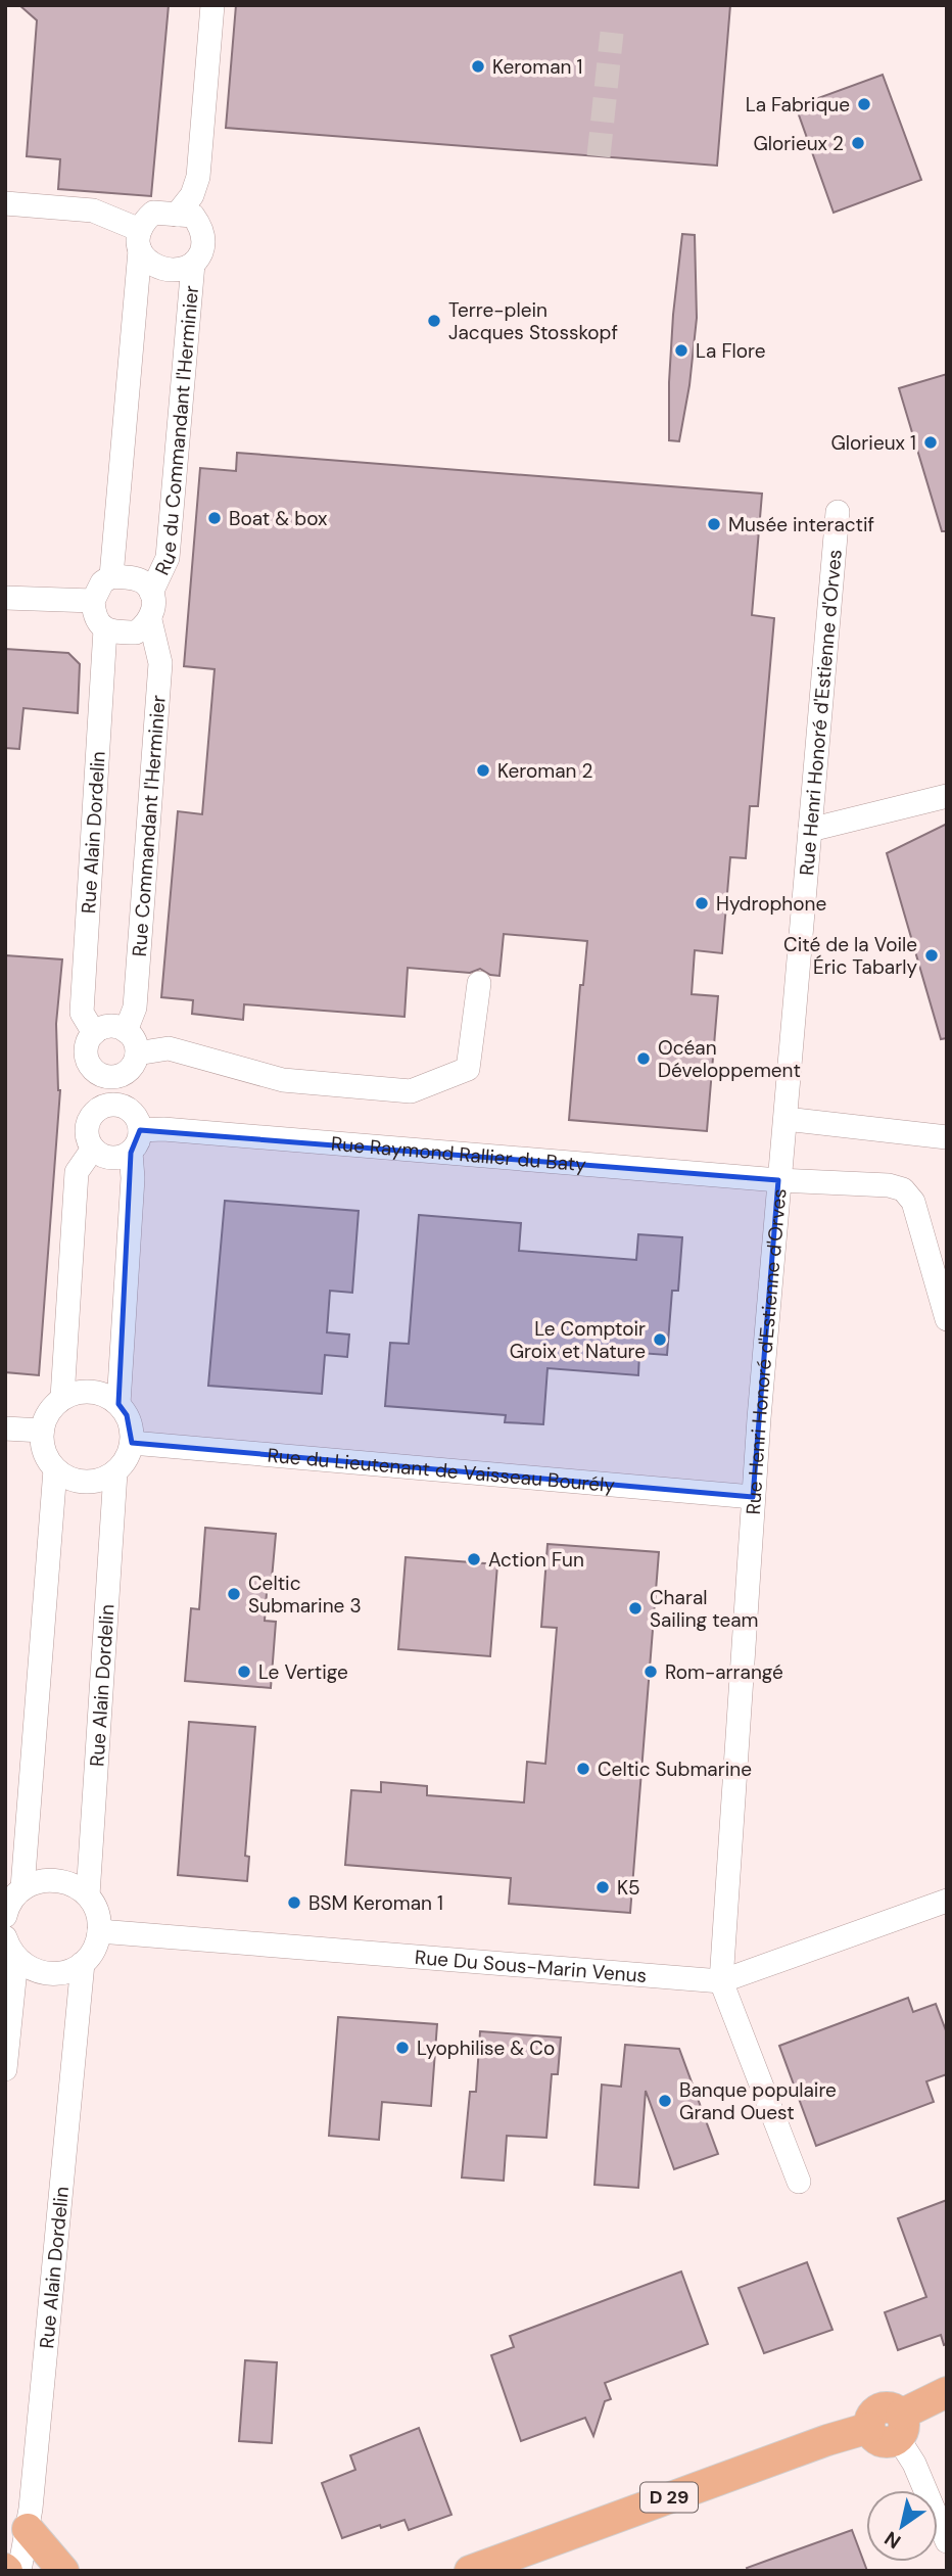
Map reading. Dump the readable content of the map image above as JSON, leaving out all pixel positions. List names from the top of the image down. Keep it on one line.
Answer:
{"streets":{"main road":["D 29"],"street":["Rue du Commandant l'Herminier","Rue Henri Honoré d'Estienne d'Orves","Rue Commandant l'Herminier","Rue Alain Dordelin","Rue Raymond Rallier du Baty","Rue du Lieutenant de Vaisseau Bourély","Rue Du Sous-Marin Venus"]},"crossings":[["Rue du Commandant l'Herminier","Rue Commandant l'Herminier"],["Rue du Commandant l'Herminier","Rue Alain Dordelin"],["Rue Henri Honoré d'Estienne d'Orves","Rue Raymond Rallier du Baty"],["Rue Henri Honoré d'Estienne d'Orves","Rue du Lieutenant de Vaisseau Bourély"],["Rue Henri Honoré d'Estienne d'Orves","Rue Du Sous-Marin Venus"],["Rue Commandant l'Herminier","Rue Alain Dordelin"],["Rue Alain Dordelin","Rue du Lieutenant de Vaisseau Bourély"],["Rue Alain Dordelin","Rue Du Sous-Marin Venus"]],"places":["Keroman 1","La Fabrique","Glorieux 2","Terre-plein Jacques Stosskopf","La Flore","Glorieux 1","Boat & box","Musée interactif","Keroman 2","Hydrophone","Cité de la Voile Éric Tabarly","Océan Développement","Le Comptoir Groix et Nature","Action Fun","Celtic Submarine 3","Charal Sailing team","Le Vertige","Rom-arrangé","Celtic Submarine","K5","BSM Keroman 1","Lyophilise & Co","Banque populaire Grand Ouest"],"north":"bottom left"}
